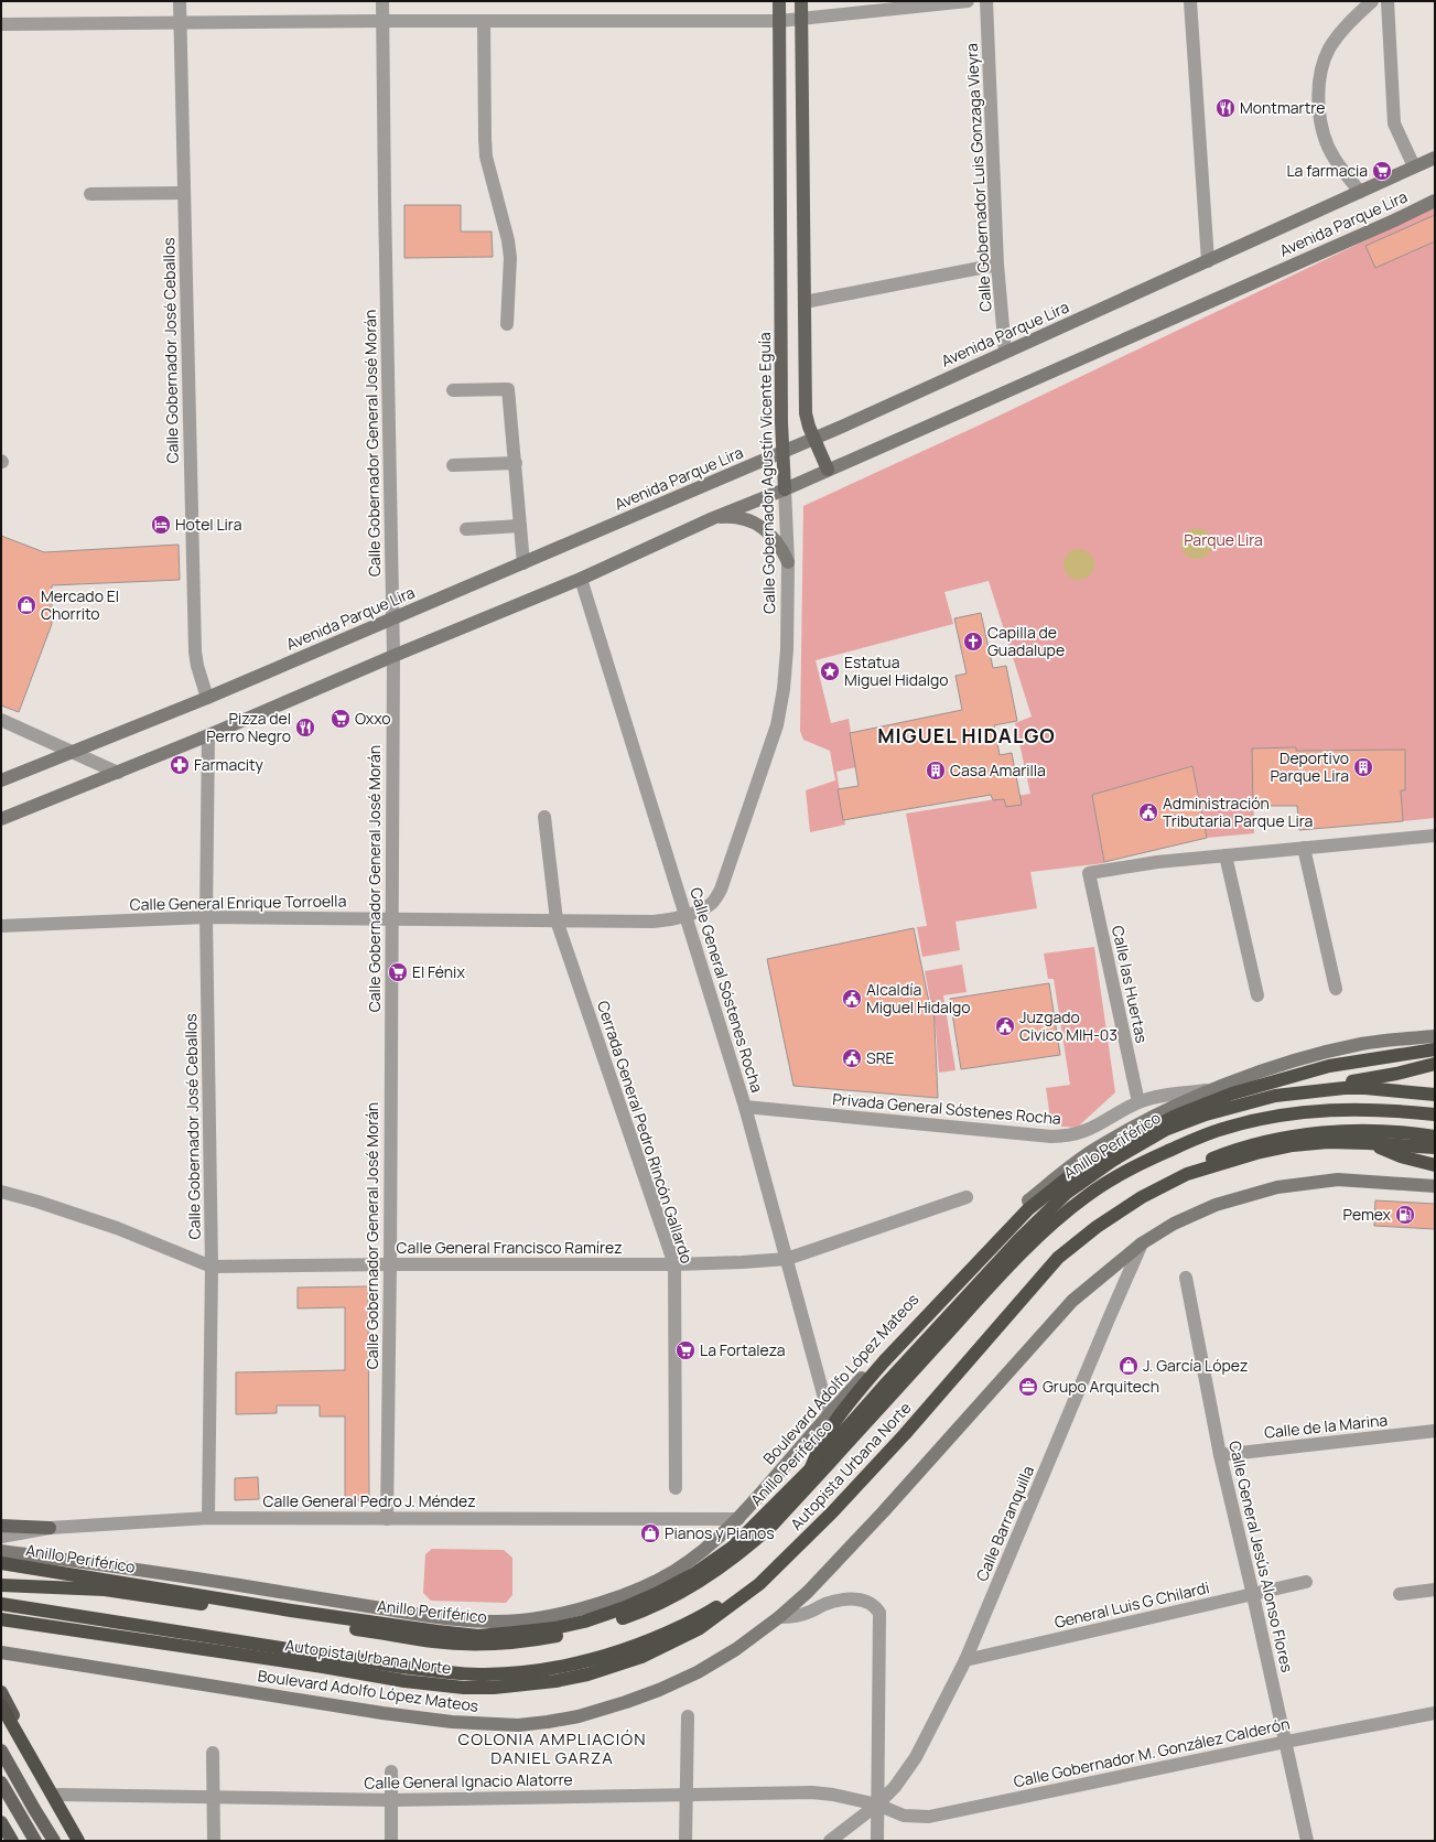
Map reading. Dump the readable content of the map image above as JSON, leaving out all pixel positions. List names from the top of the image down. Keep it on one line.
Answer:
{"streets":{"highway":["Anillo Periférico","Autopista Urbana Norte"],"main road":["Avenida Parque Lira","Calle Gobernador Agustín Vicente Eguía","Boulevard Adolfo López Mateos"],"street":["Calle Gobernador Luis Gonzaga Vieyra","Calle Gobernador José Ceballos","Calle Gobernador General José Morán","Calle General Enrique Torroella","Calle las Huertas","Calle General Sóstenes Rocha","Privada General Sóstenes Rocha","Cerrada General Pedro Rincón Gallardo","Calle General Francisco Ramírez","Calle de la Marina","Calle General Pedro J. Méndez","Calle Barranquilla","Calle General Jesús Alonso Flores","General Luis G Chilardi","Calle Gobernador M. González Calderón","Calle General Ignacio Alatorre"]},"crossings":[["Calle Gobernador Luis Gonzaga Vieyra","Avenida Parque Lira"],["Avenida Parque Lira","Calle Gobernador José Ceballos"],["Avenida Parque Lira","Calle Gobernador General José Morán"],["Avenida Parque Lira","Calle Gobernador Agustín Vicente Eguía"],["Avenida Parque Lira","Calle General Sóstenes Rocha"],["Calle Gobernador José Ceballos","Calle General Enrique Torroella"],["Calle Gobernador José Ceballos","Calle General Francisco Ramírez"],["Calle Gobernador José Ceballos","Calle General Pedro J. Méndez"],["Calle Gobernador General José Morán","Calle General Enrique Torroella"],["Calle Gobernador General José Morán","Calle General Francisco Ramírez"],["Calle Gobernador General José Morán","Calle General Pedro J. Méndez"],["Calle Gobernador Agustín Vicente Eguía","Calle General Enrique Torroella"],["Calle Gobernador Agustín Vicente Eguía","Calle General Sóstenes Rocha"],["Calle General Enrique Torroella","Calle General Sóstenes Rocha"],["Calle General Enrique Torroella","Cerrada General Pedro Rincón Gallardo"],["Calle las Huertas","Privada General Sóstenes Rocha"],["Calle General Sóstenes Rocha","Privada General Sóstenes Rocha"],["Calle General Sóstenes Rocha","Calle General Francisco Ramírez"],["Calle General Sóstenes Rocha","Boulevard Adolfo López Mateos"],["Privada General Sóstenes Rocha","Boulevard Adolfo López Mateos"],["Cerrada General Pedro Rincón Gallardo","Calle General Francisco Ramírez"],["Boulevard Adolfo López Mateos","Calle General Pedro J. Méndez"],["Boulevard Adolfo López Mateos","Calle Barranquilla"],["Calle de la Marina","Calle General Jesús Alonso Flores"],["Calle Barranquilla","General Luis G Chilardi"],["Calle Barranquilla","Calle Gobernador M. González Calderón"],["Calle Barranquilla","Calle General Ignacio Alatorre"],["Calle General Jesús Alonso Flores","General Luis G Chilardi"],["Calle General Jesús Alonso Flores","Calle Gobernador M. González Calderón"],["Calle Gobernador M. González Calderón","Calle General Ignacio Alatorre"]],"districts":["MIGUEL HIDALGO","COLONIA AMPLIACIÓN DANIEL GARZA"],"parks":["Parque Lira"],"places":{"restaurant":["Montmartre","Pizza del Perro Negro"],"supermarket":["La farmacia","Oxxo","El Fénix","La Fortaleza"],"hotel":["Hotel Lira"],"shop":["Mercado El Chorrito","J. García López","Pianos y Pianos"],"church":["Capilla de Guadalupe"],"place":["Estatua Miguel Hidalgo"],"pharmacy":["Farmacity"],"building":["Deportivo Parque Lira","Casa Amarilla"],"public building":["Administración Tributaria Parque Lira","Alcaldía Miguel Hidalgo","Juzgado Civico MIH-03","SRE"],"fuel station":["Pemex"],"office":["Grupo Arquitech"]}}
